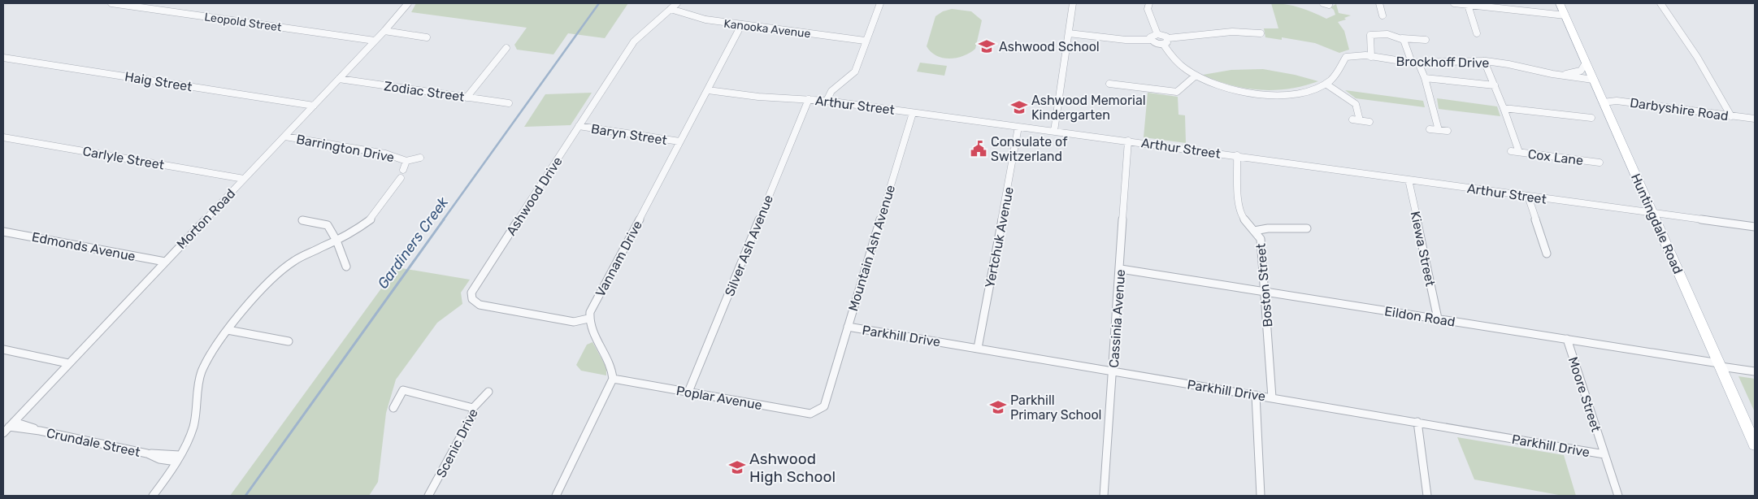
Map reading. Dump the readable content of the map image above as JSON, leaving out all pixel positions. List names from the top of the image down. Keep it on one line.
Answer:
{"streets":{"main road":["Huntingdale Road"],"street":["Leopold Street","Kanooka Avenue","Brockhoff Drive","Haig Street","Zodiac Street","Arthur Street","Darbyshire Road","Baryn Street","Barrington Drive","Cox Lane","Carlyle Street","Ashwood Drive","Morton Road","Yertchuk Avenue","Silver Ash Avenue","Edmonds Avenue","Mountain Ash Avenue","Kiewa Street","Vannam Drive","Boston Street","Eildon Road","Cassinia Avenue","Parkhill Drive","Moore Street","Poplar Avenue","Crundale Street","Scenic Drive"]},"crossings":[["Leopold Street","Morton Road"],["Kanooka Avenue","Ashwood Drive"],["Kanooka Avenue","Vannam Drive"],["Brockhoff Drive","Huntingdale Road"],["Haig Street","Morton Road"],["Zodiac Street","Morton Road"],["Arthur Street","Huntingdale Road"],["Arthur Street","Yertchuk Avenue"],["Arthur Street","Silver Ash Avenue"],["Arthur Street","Mountain Ash Avenue"],["Arthur Street","Kiewa Street"],["Arthur Street","Vannam Drive"],["Arthur Street","Boston Street"],["Arthur Street","Cassinia Avenue"],["Darbyshire Road","Huntingdale Road"],["Baryn Street","Ashwood Drive"],["Baryn Street","Vannam Drive"],["Barrington Drive","Morton Road"],["Barrington Drive","Crundale Street"],["Carlyle Street","Morton Road"],["Ashwood Drive","Vannam Drive"],["Morton Road","Edmonds Avenue"],["Morton Road","Crundale Street"],["Huntingdale Road","Eildon Road"],["Yertchuk Avenue","Parkhill Drive"],["Silver Ash Avenue","Poplar Avenue"],["Mountain Ash Avenue","Parkhill Drive"],["Mountain Ash Avenue","Poplar Avenue"],["Kiewa Street","Eildon Road"],["Boston Street","Eildon Road"],["Boston Street","Parkhill Drive"],["Eildon Road","Cassinia Avenue"],["Eildon Road","Moore Street"],["Cassinia Avenue","Parkhill Drive"],["Parkhill Drive","Moore Street"]],"water":["Gardiners Creek"],"places":{"school or university":["Ashwood School","Ashwood Memorial Kindergarten","Parkhill Primary School","Ashwood High School"],"public building":["Consulate of Switzerland"]}}
